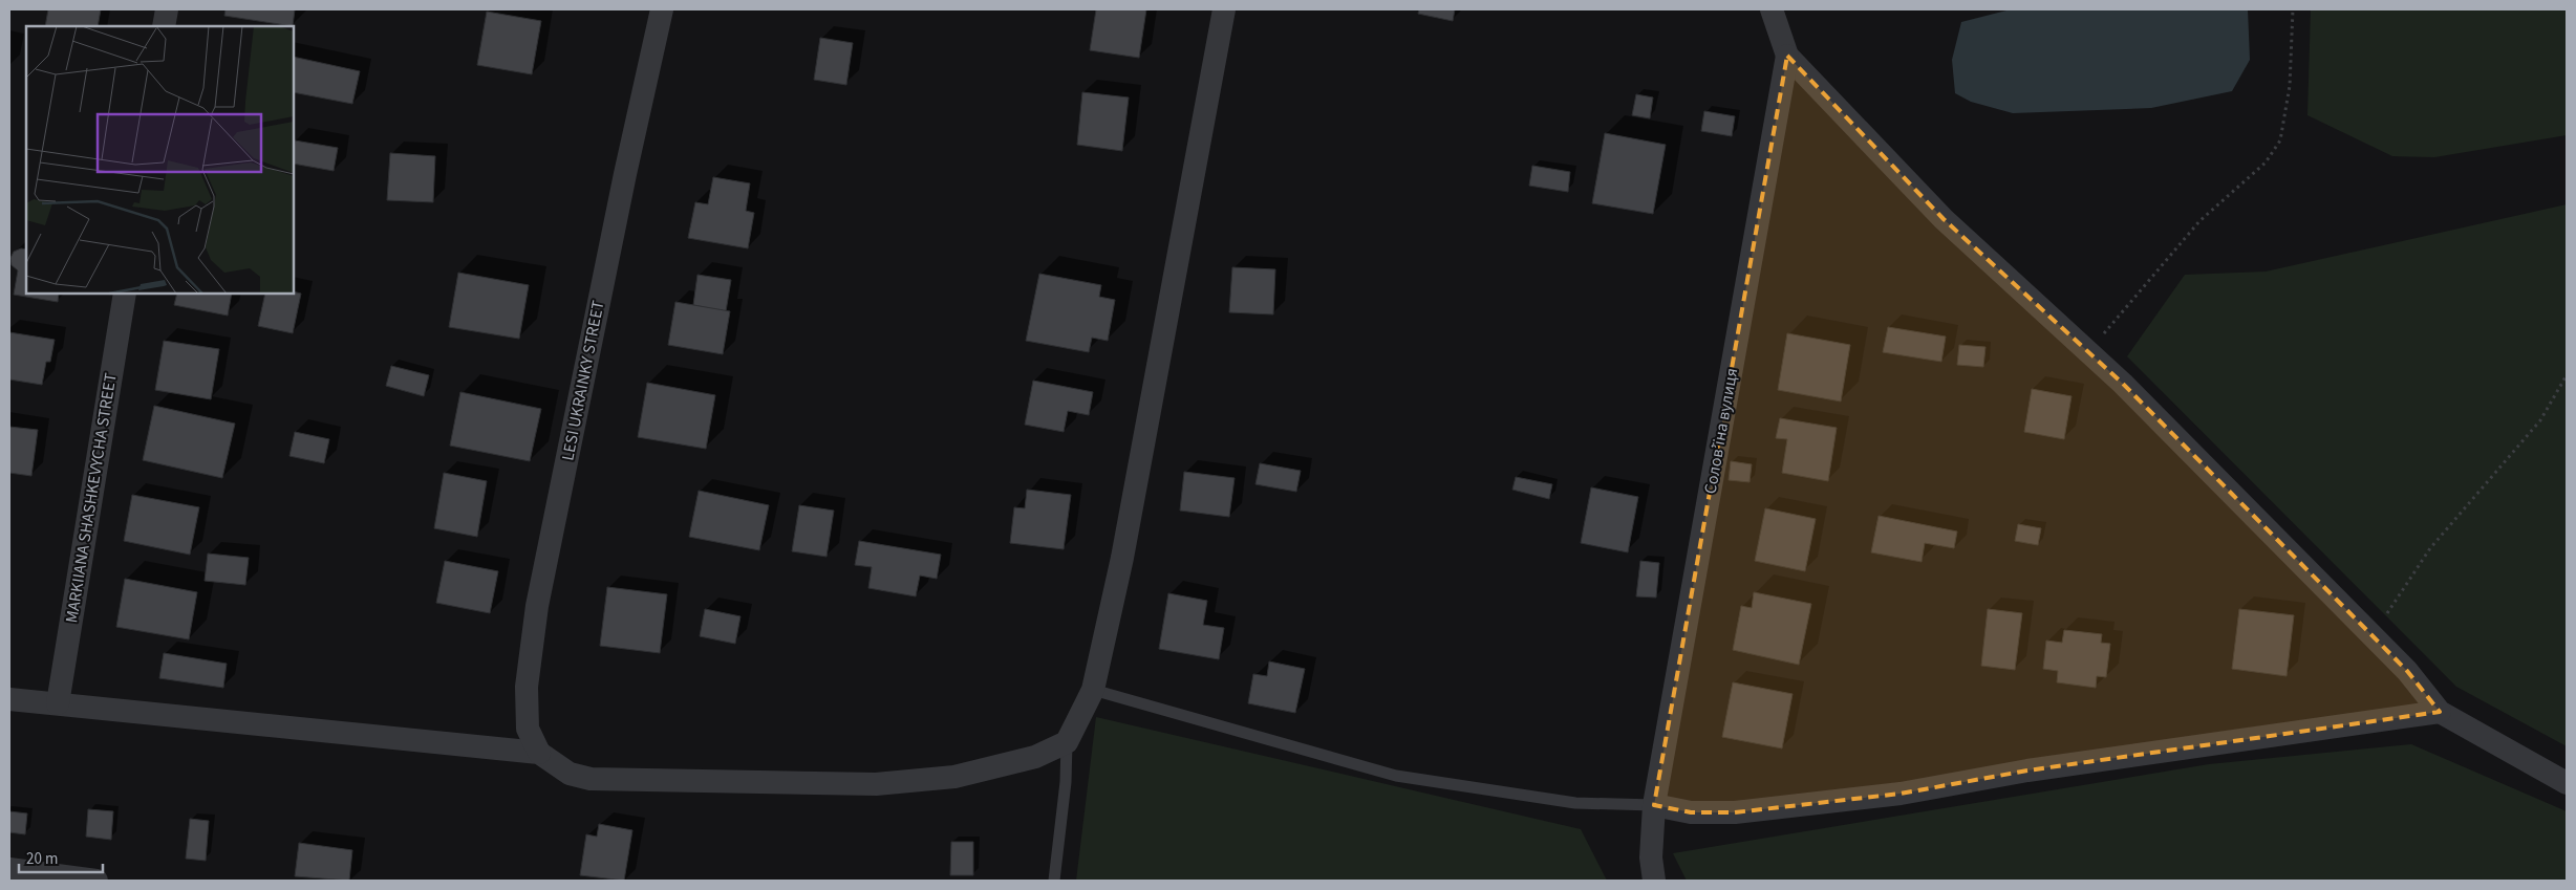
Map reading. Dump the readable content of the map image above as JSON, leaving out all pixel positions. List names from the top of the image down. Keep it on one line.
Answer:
{"streets":{"street":["LESI UKRAINKY STREET","Соловʼїна вулиця","MARKIIANA SHASHKEVYCHA STREET"]},"scale_bar":"20 m"}
